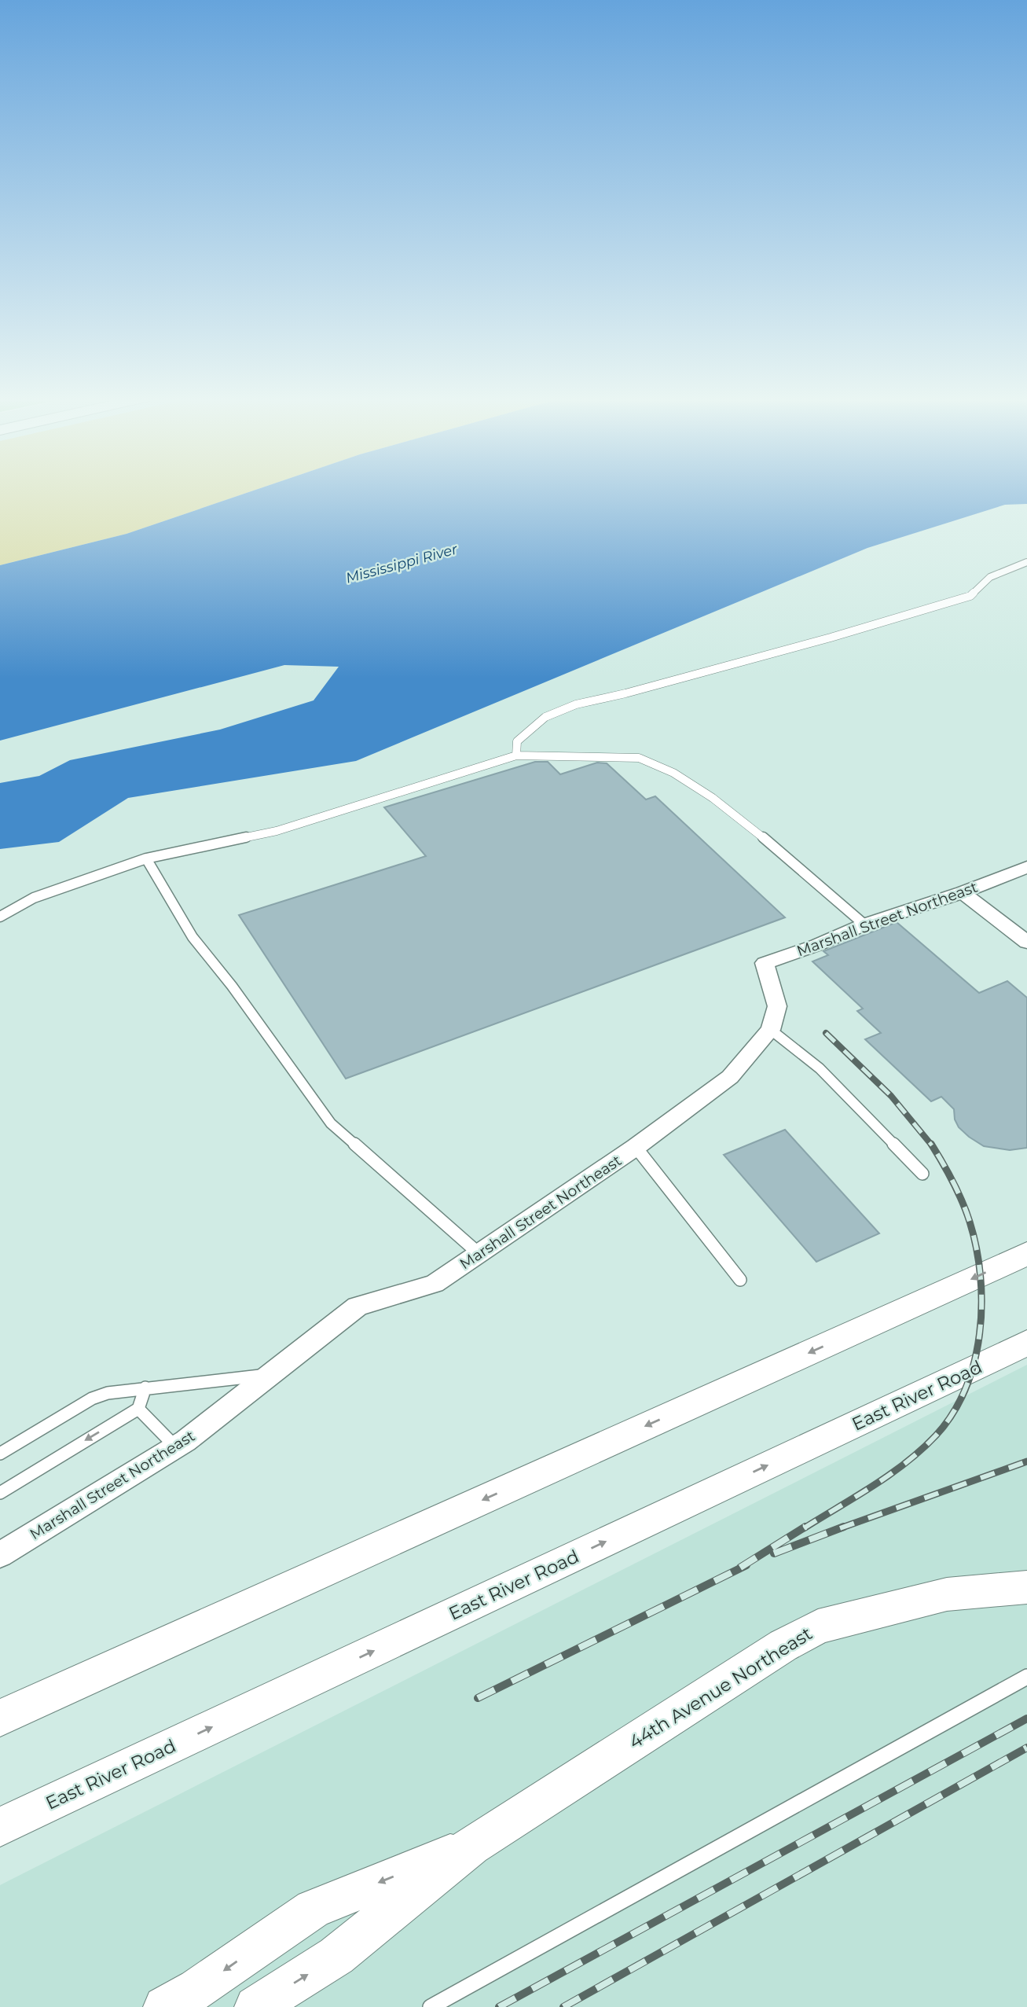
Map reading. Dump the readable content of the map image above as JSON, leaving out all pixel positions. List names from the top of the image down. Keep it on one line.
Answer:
{"streets":{"street":["Marshall Street Northeast","East River Road","44th Avenue Northeast"]},"water":["Mississippi River"]}
